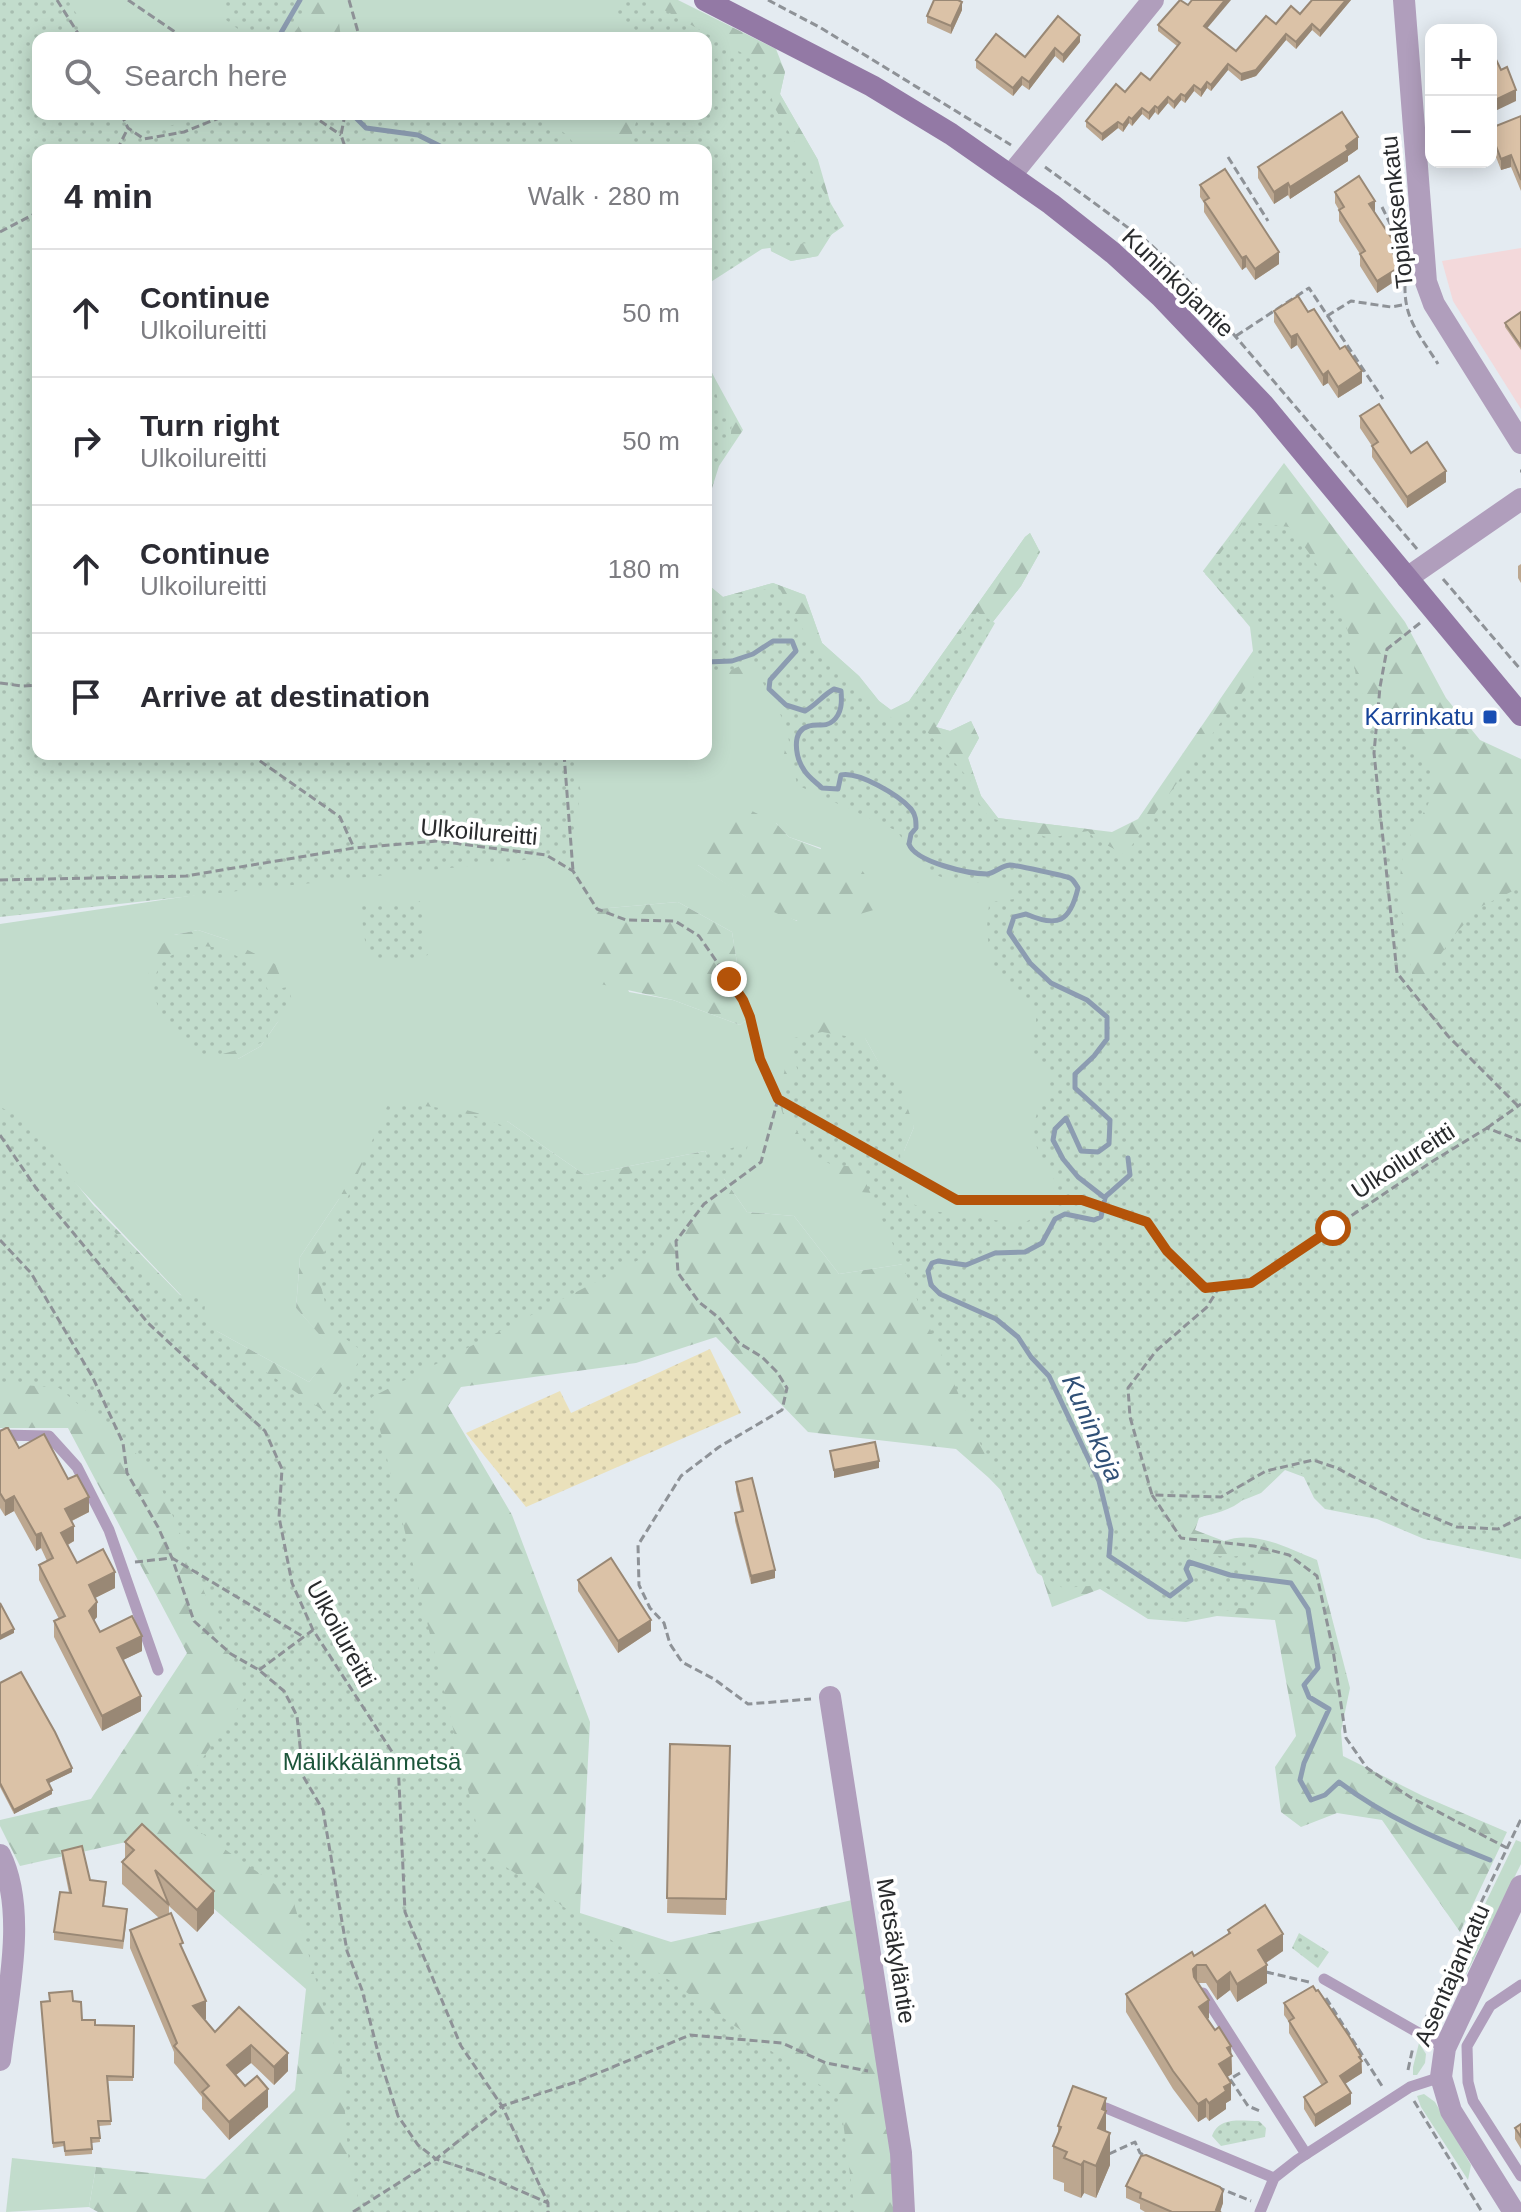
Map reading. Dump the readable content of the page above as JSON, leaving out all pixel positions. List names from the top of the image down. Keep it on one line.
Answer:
{"streets":{"main road":["Kuninkojantie"],"street":["Topiaksenkatu","Metsäkyläntie","Asentajankatu"],"path":["Ulkoilureitti"]},"water":["Kuninkoja"],"parks":["Mälikkälänmetsä"],"places":{"transit":["Karrinkatu"]},"page":{"map_buttons":["+","−"],"search":"Search here","heading":["4 min","Walk · 280 m"],"list":[["Continue","Ulkoilureitti","50 m"],["Turn right","Ulkoilureitti","50 m"],["Continue","Ulkoilureitti","180 m"],"Arrive at destination"]}}
